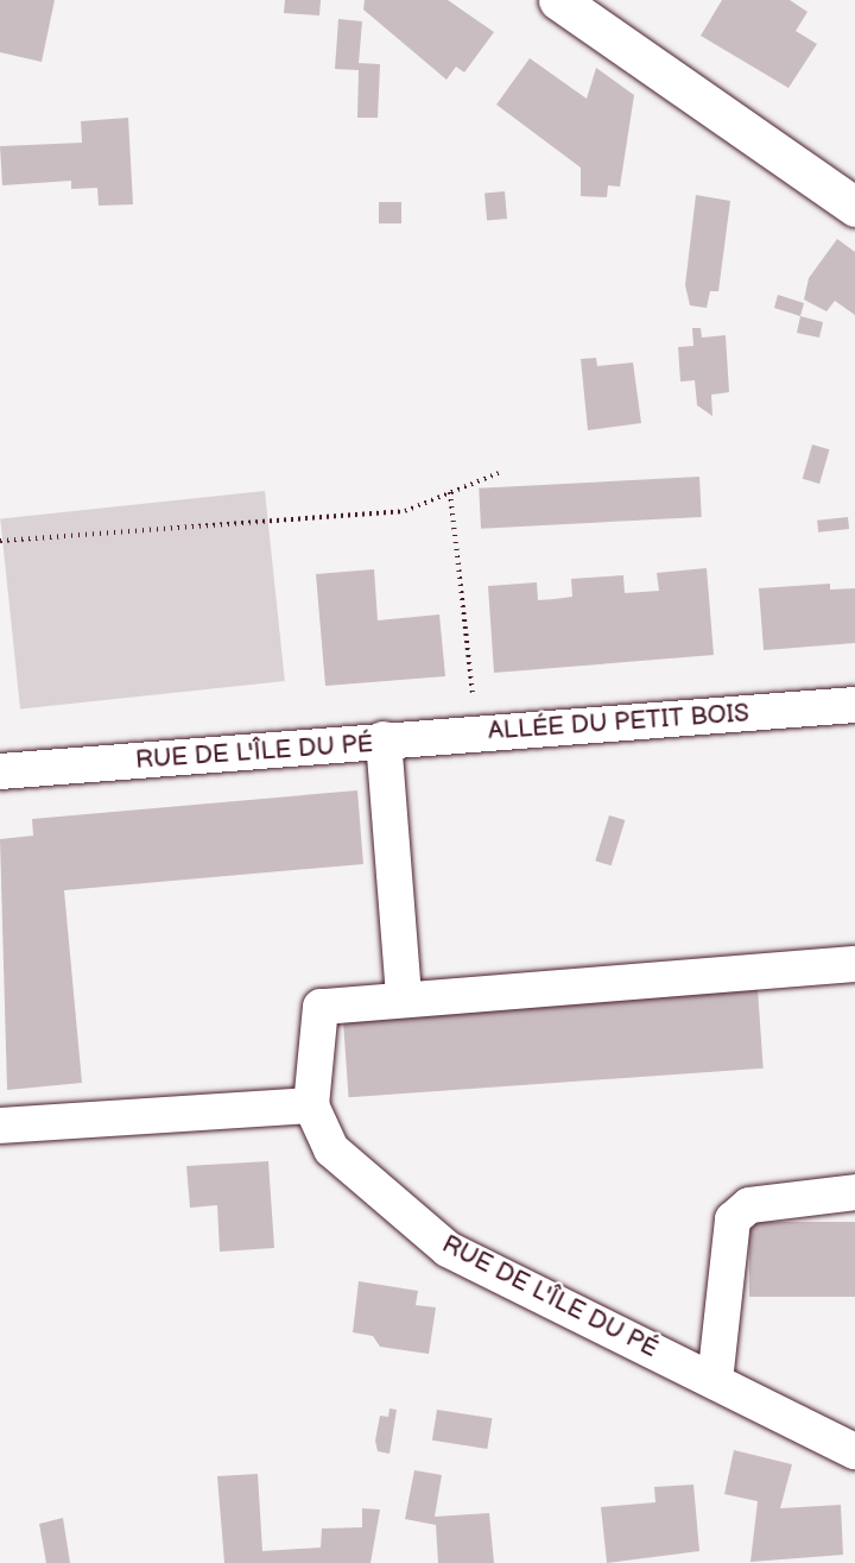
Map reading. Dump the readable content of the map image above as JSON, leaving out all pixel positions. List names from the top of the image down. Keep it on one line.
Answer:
{"streets":{"street":["ALLÉE DU PETIT BOIS","RUE DE L'ÎLE DU PÉ"]},"crossings":[["ALLÉE DU PETIT BOIS","RUE DE L'ÎLE DU PÉ"]]}
